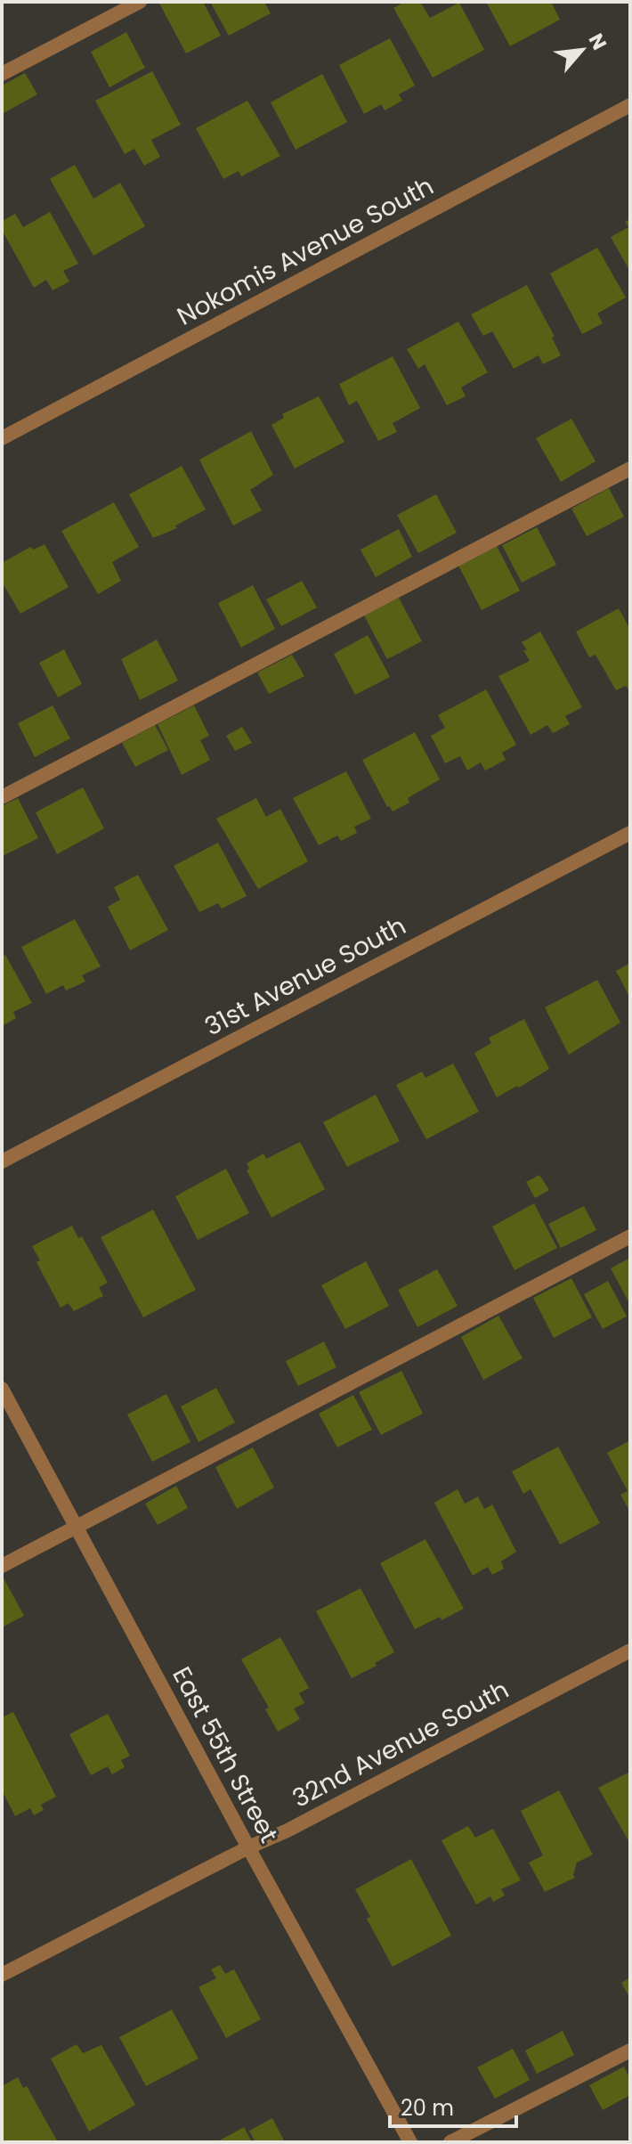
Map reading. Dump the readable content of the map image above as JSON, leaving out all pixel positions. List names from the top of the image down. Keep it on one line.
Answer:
{"streets":{"street":["Nokomis Avenue South","31st Avenue South","32nd Avenue South","East 55th Street"]},"crossings":[["32nd Avenue South","East 55th Street"]],"scale_bar":"20 m","north":"top right"}
